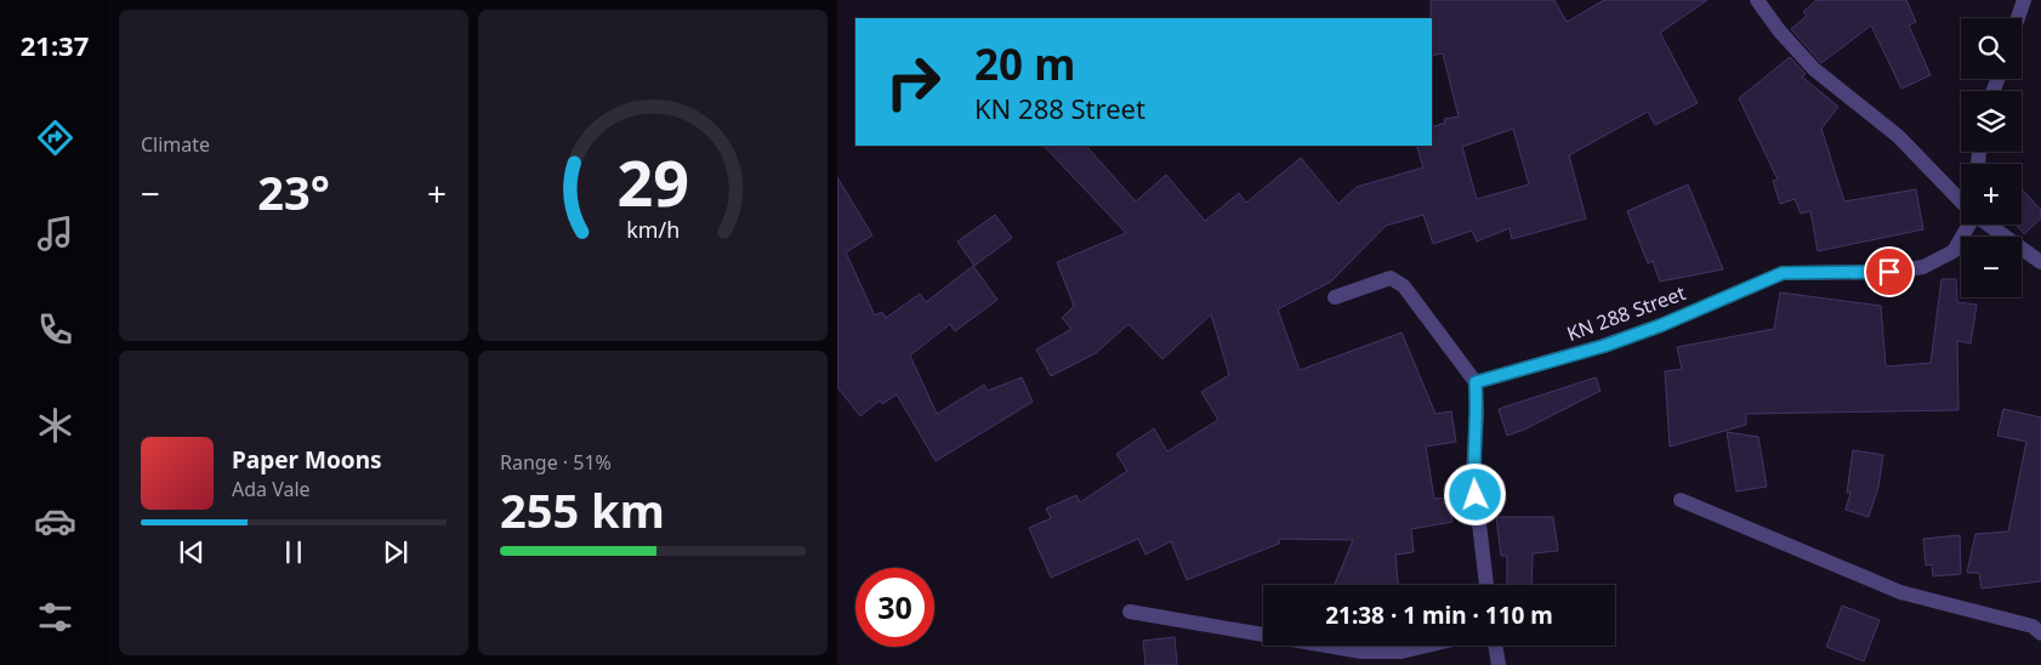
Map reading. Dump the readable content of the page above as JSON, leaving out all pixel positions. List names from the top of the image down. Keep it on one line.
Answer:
{"streets":{"street":["KN 288 Street"]},"page":{"tabs":"21:37","tile":["Climate",["Range · 51%","255 km"]],"map_buttons":["+","−"],"turn":["20 m","KN 288 Street"],"heat":["−","23°","+"],"song":["Paper Moons","Ada Vale"],"limit":"30","trip":"21:38 · 1 min · 110 m","gauge":["29","km/h"]}}
